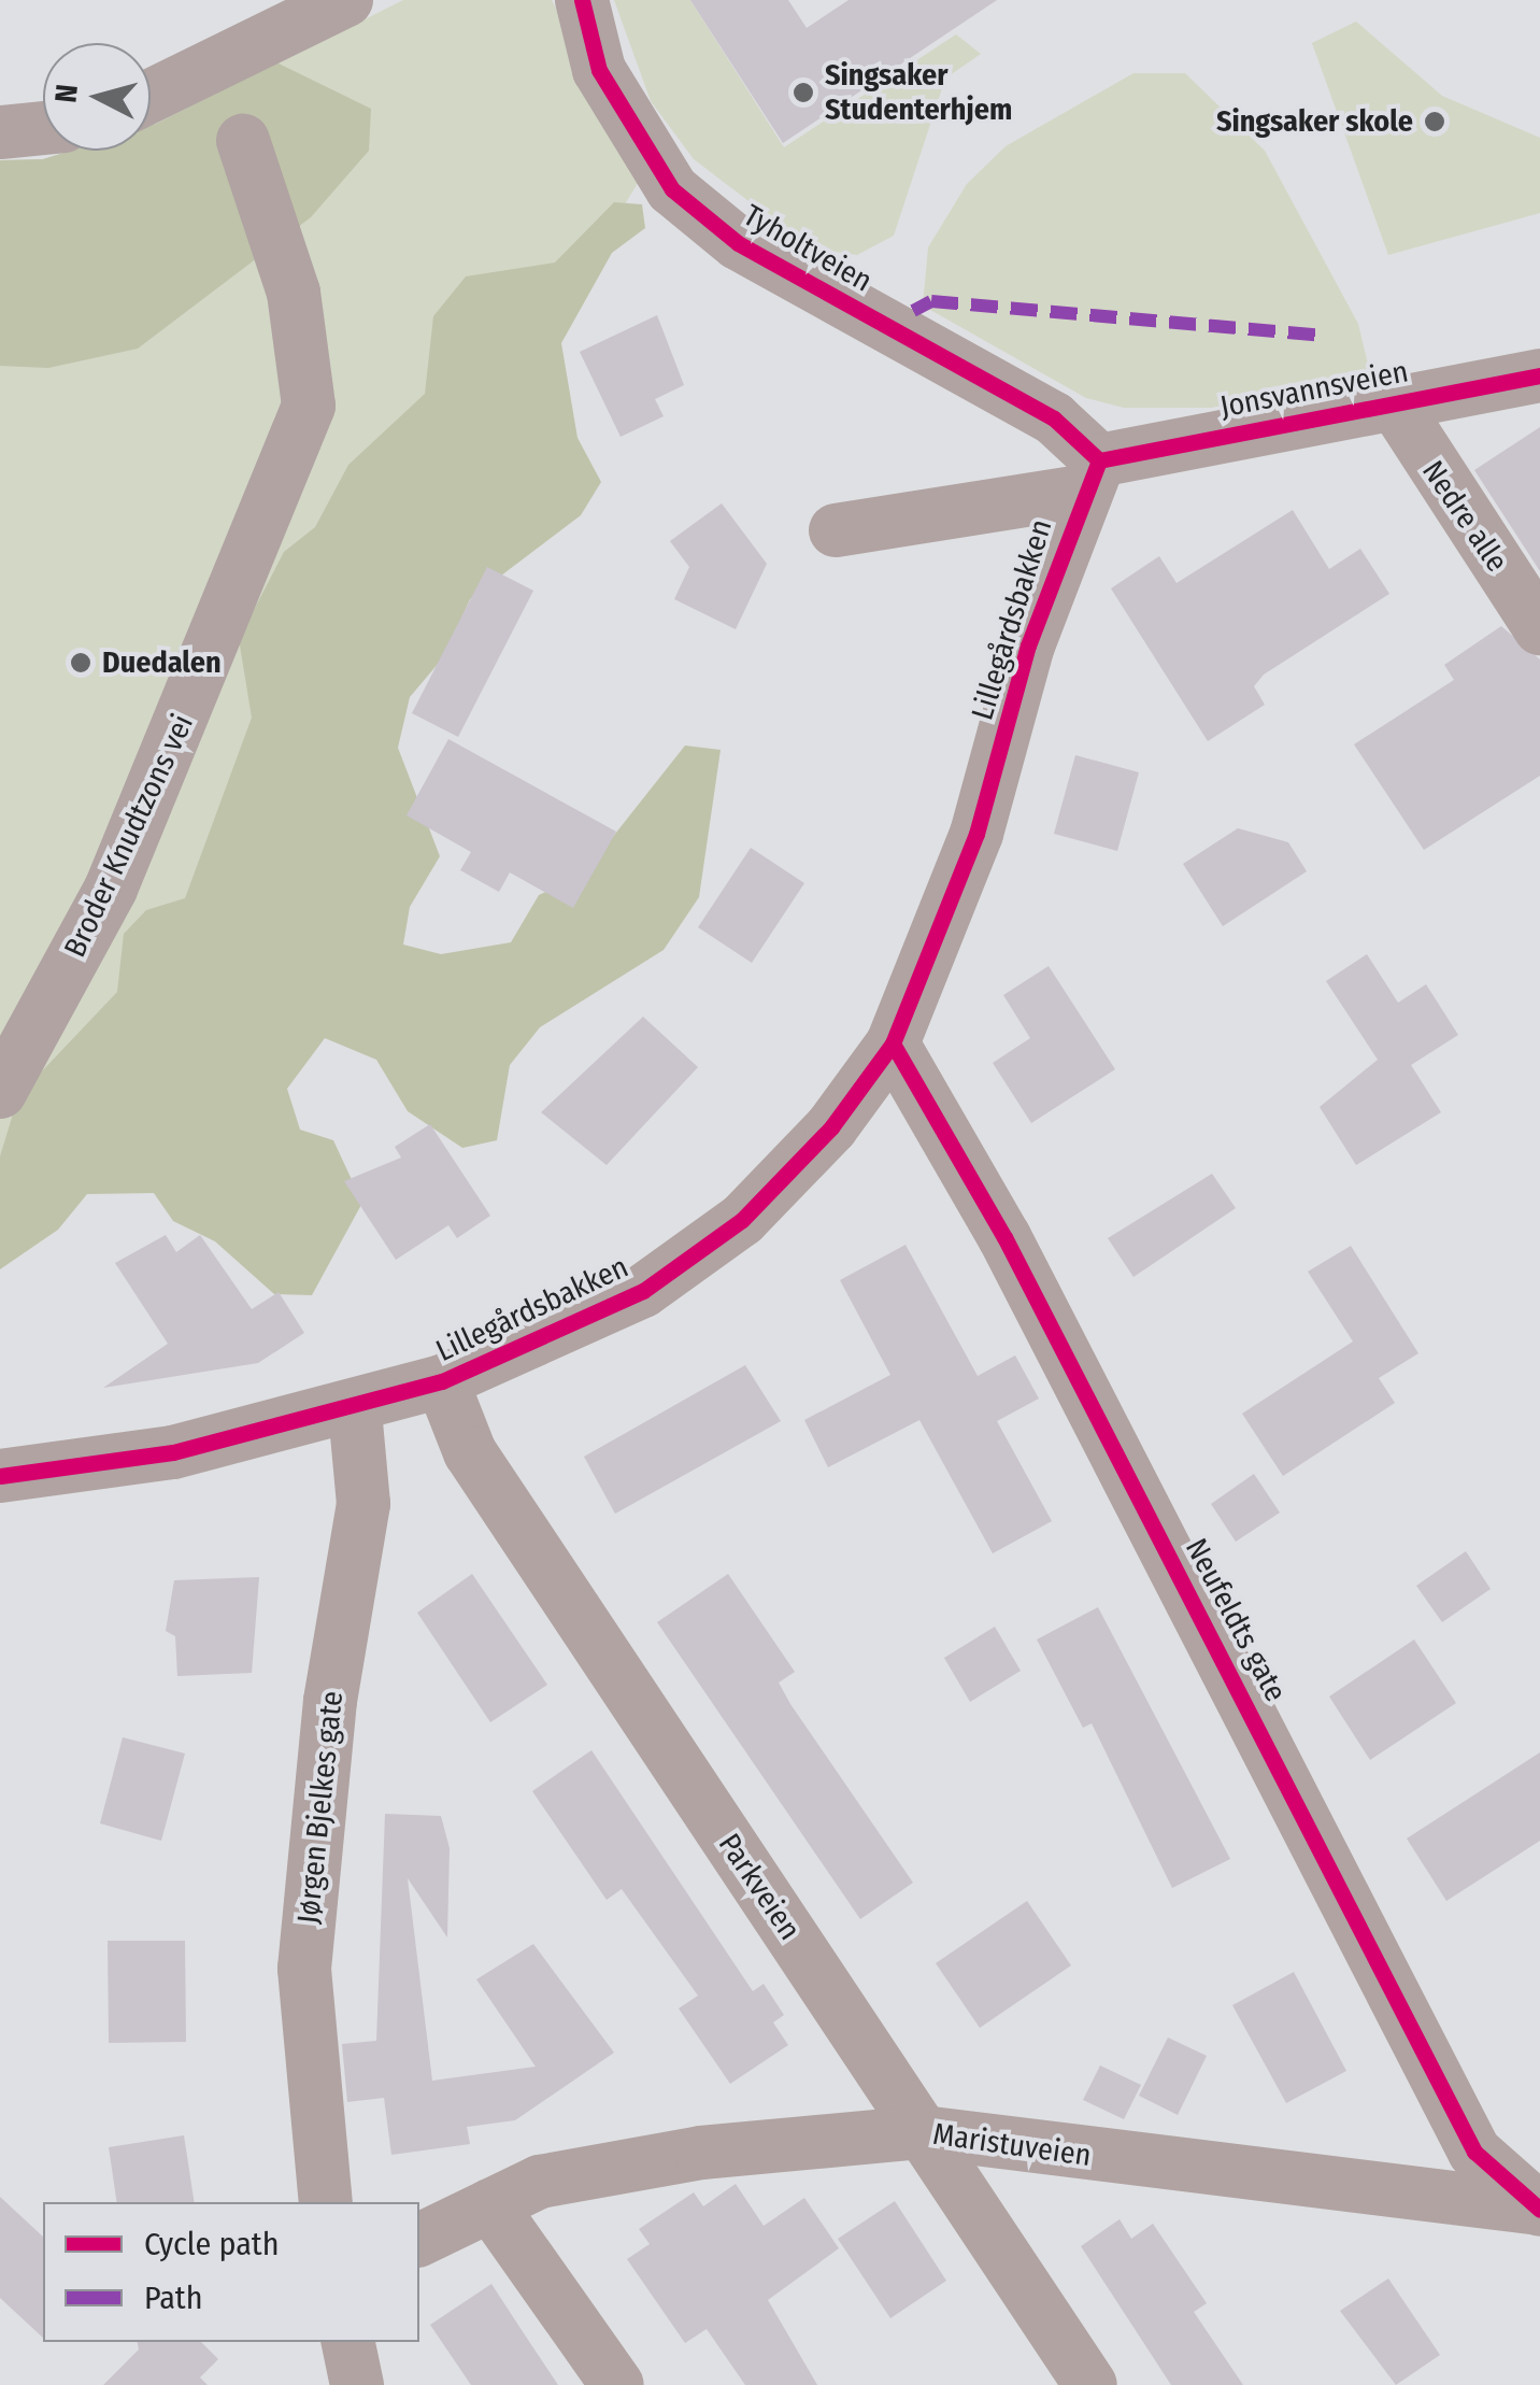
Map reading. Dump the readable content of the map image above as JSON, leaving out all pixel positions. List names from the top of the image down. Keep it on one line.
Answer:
{"streets":{"street":["Tyholtveien","Jonsvannsveien","Nedre alle","Lillegårdsbakken","Broder Knudtzons vei","Neufeldts gate","Jørgen Bjelkes gate","Parkveien","Maristuveien"]},"crossings":[["Tyholtveien","Jonsvannsveien"],["Tyholtveien","Lillegårdsbakken"],["Jonsvannsveien","Nedre alle"],["Jonsvannsveien","Lillegårdsbakken"],["Lillegårdsbakken","Neufeldts gate"],["Lillegårdsbakken","Jørgen Bjelkes gate"],["Lillegårdsbakken","Parkveien"],["Neufeldts gate","Maristuveien"],["Parkveien","Maristuveien"]],"places":["Singsaker Studenterhjem","Singsaker skole","Duedalen"],"legend":["Cycle path","Path"],"north":"left"}
